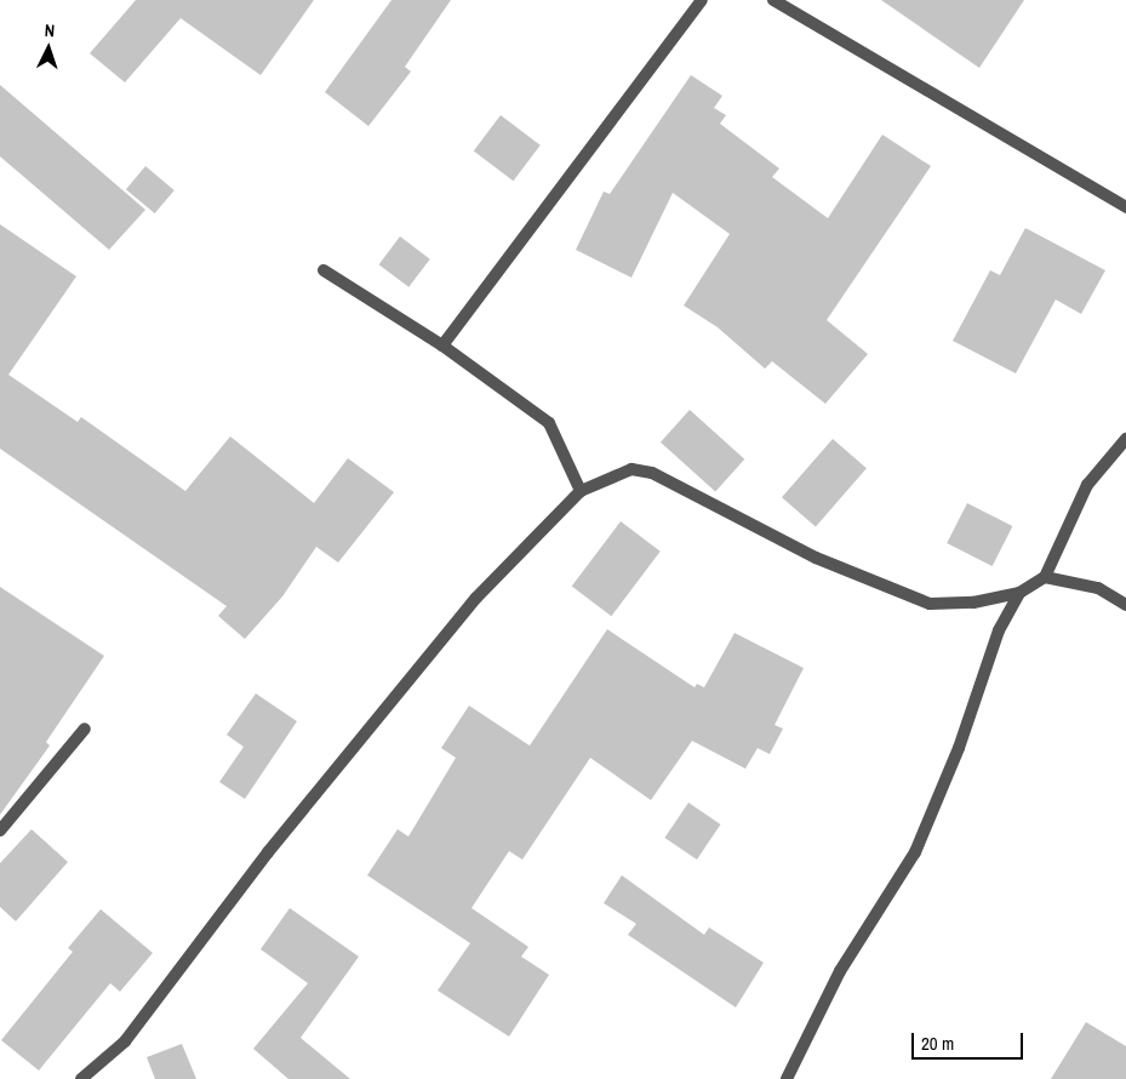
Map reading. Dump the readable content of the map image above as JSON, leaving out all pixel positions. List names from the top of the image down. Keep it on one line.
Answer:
{"scale_bar":"20 m","north":"top"}
